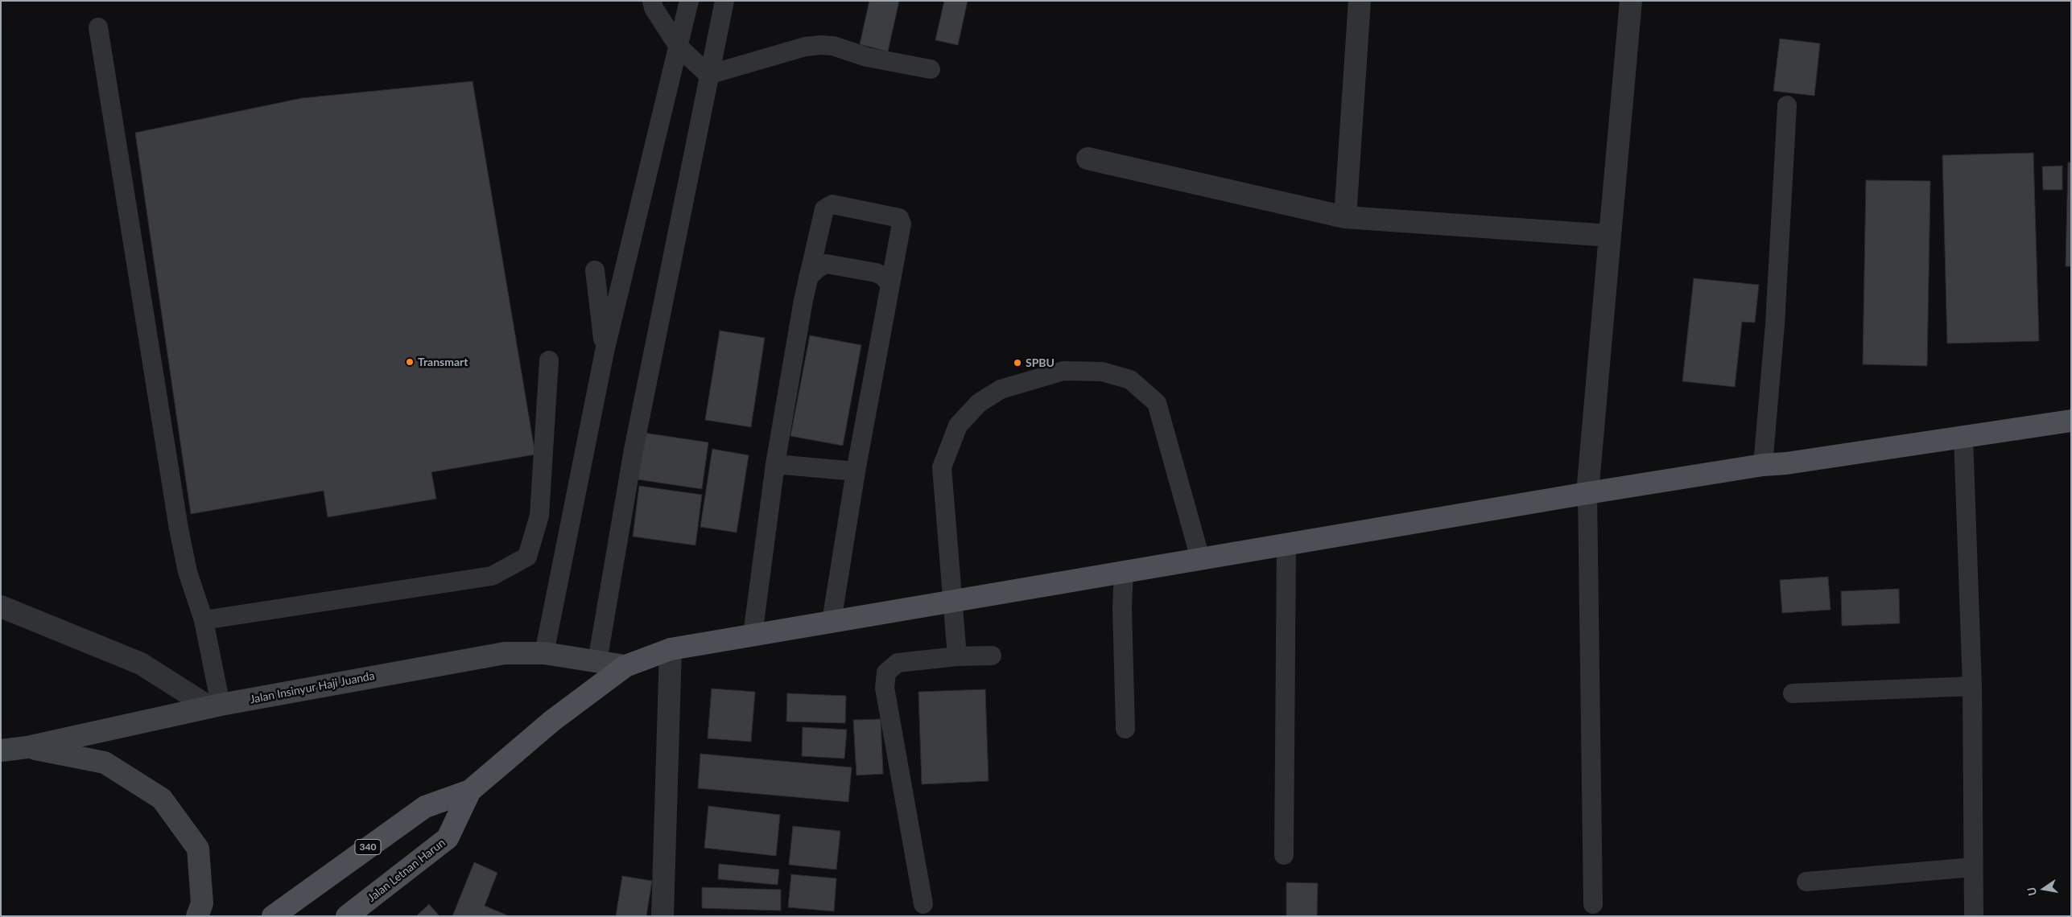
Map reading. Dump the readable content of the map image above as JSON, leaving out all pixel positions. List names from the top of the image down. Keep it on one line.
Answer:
{"streets":{"main road":["Jalan Insinyur Haji Juanda","340","Jalan Letnan Harun"]},"crossings":[["340","Jalan Letnan Harun"]],"places":["Transmart","SPBU"],"north":"left"}
